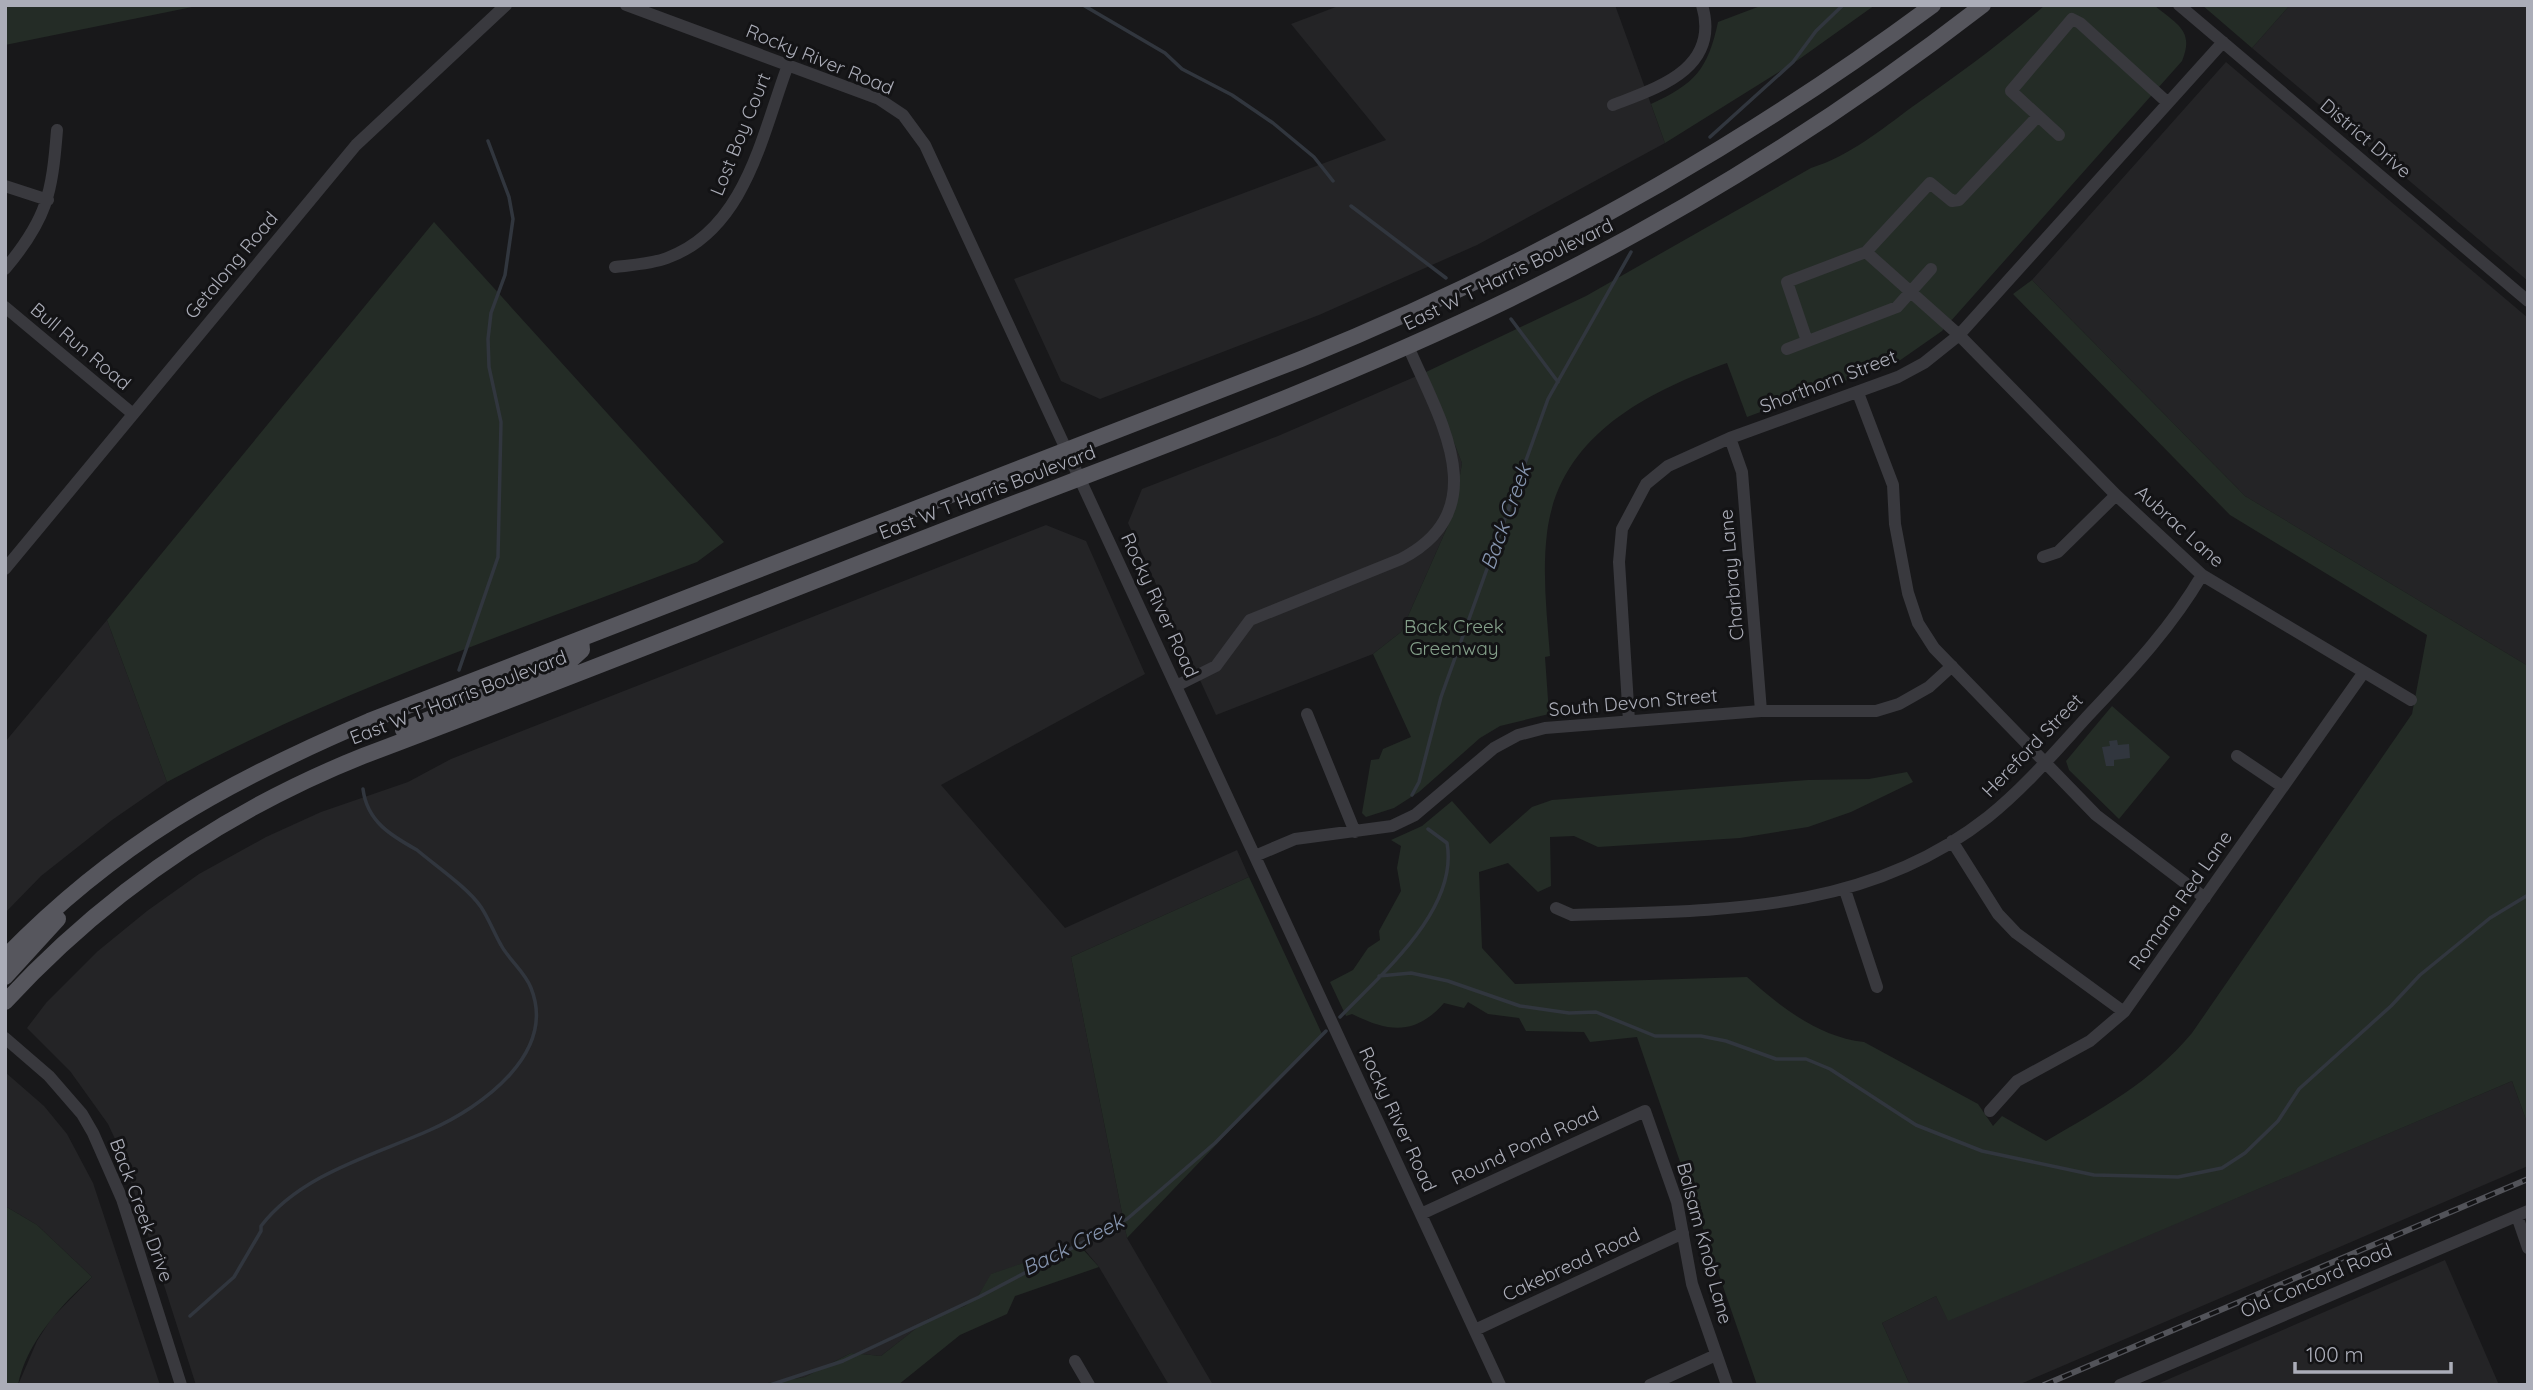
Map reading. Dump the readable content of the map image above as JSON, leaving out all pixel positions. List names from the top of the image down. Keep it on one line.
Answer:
{"streets":{"main road":["East W T Harris Boulevard"],"street":["Rocky River Road","Lost Boy Court","District Drive","Getalong Road","Bull Run Road","Shorthorn Street","Aubrac Lane","Charbray Lane","South Devon Street","Hereford Street","Romana Red Lane","Round Pond Road","Back Creek Drive","Balsam Knob Lane","Cakebread Road","Old Concord Road"]},"crossings":[["Rocky River Road","Lost Boy Court"],["Rocky River Road","East W T Harris Boulevard"],["Rocky River Road","South Devon Street"],["Rocky River Road","Round Pond Road"],["Rocky River Road","Cakebread Road"],["District Drive","Shorthorn Street"],["Getalong Road","Bull Run Road"],["Shorthorn Street","Aubrac Lane"],["Shorthorn Street","Charbray Lane"],["Shorthorn Street","South Devon Street"],["Aubrac Lane","Hereford Street"],["Aubrac Lane","Romana Red Lane"],["Charbray Lane","South Devon Street"],["Round Pond Road","Balsam Knob Lane"],["Balsam Knob Lane","Cakebread Road"]],"water":["Back Creek"],"parks":["Back Creek Greenway"],"scale_bar":"100 m"}
